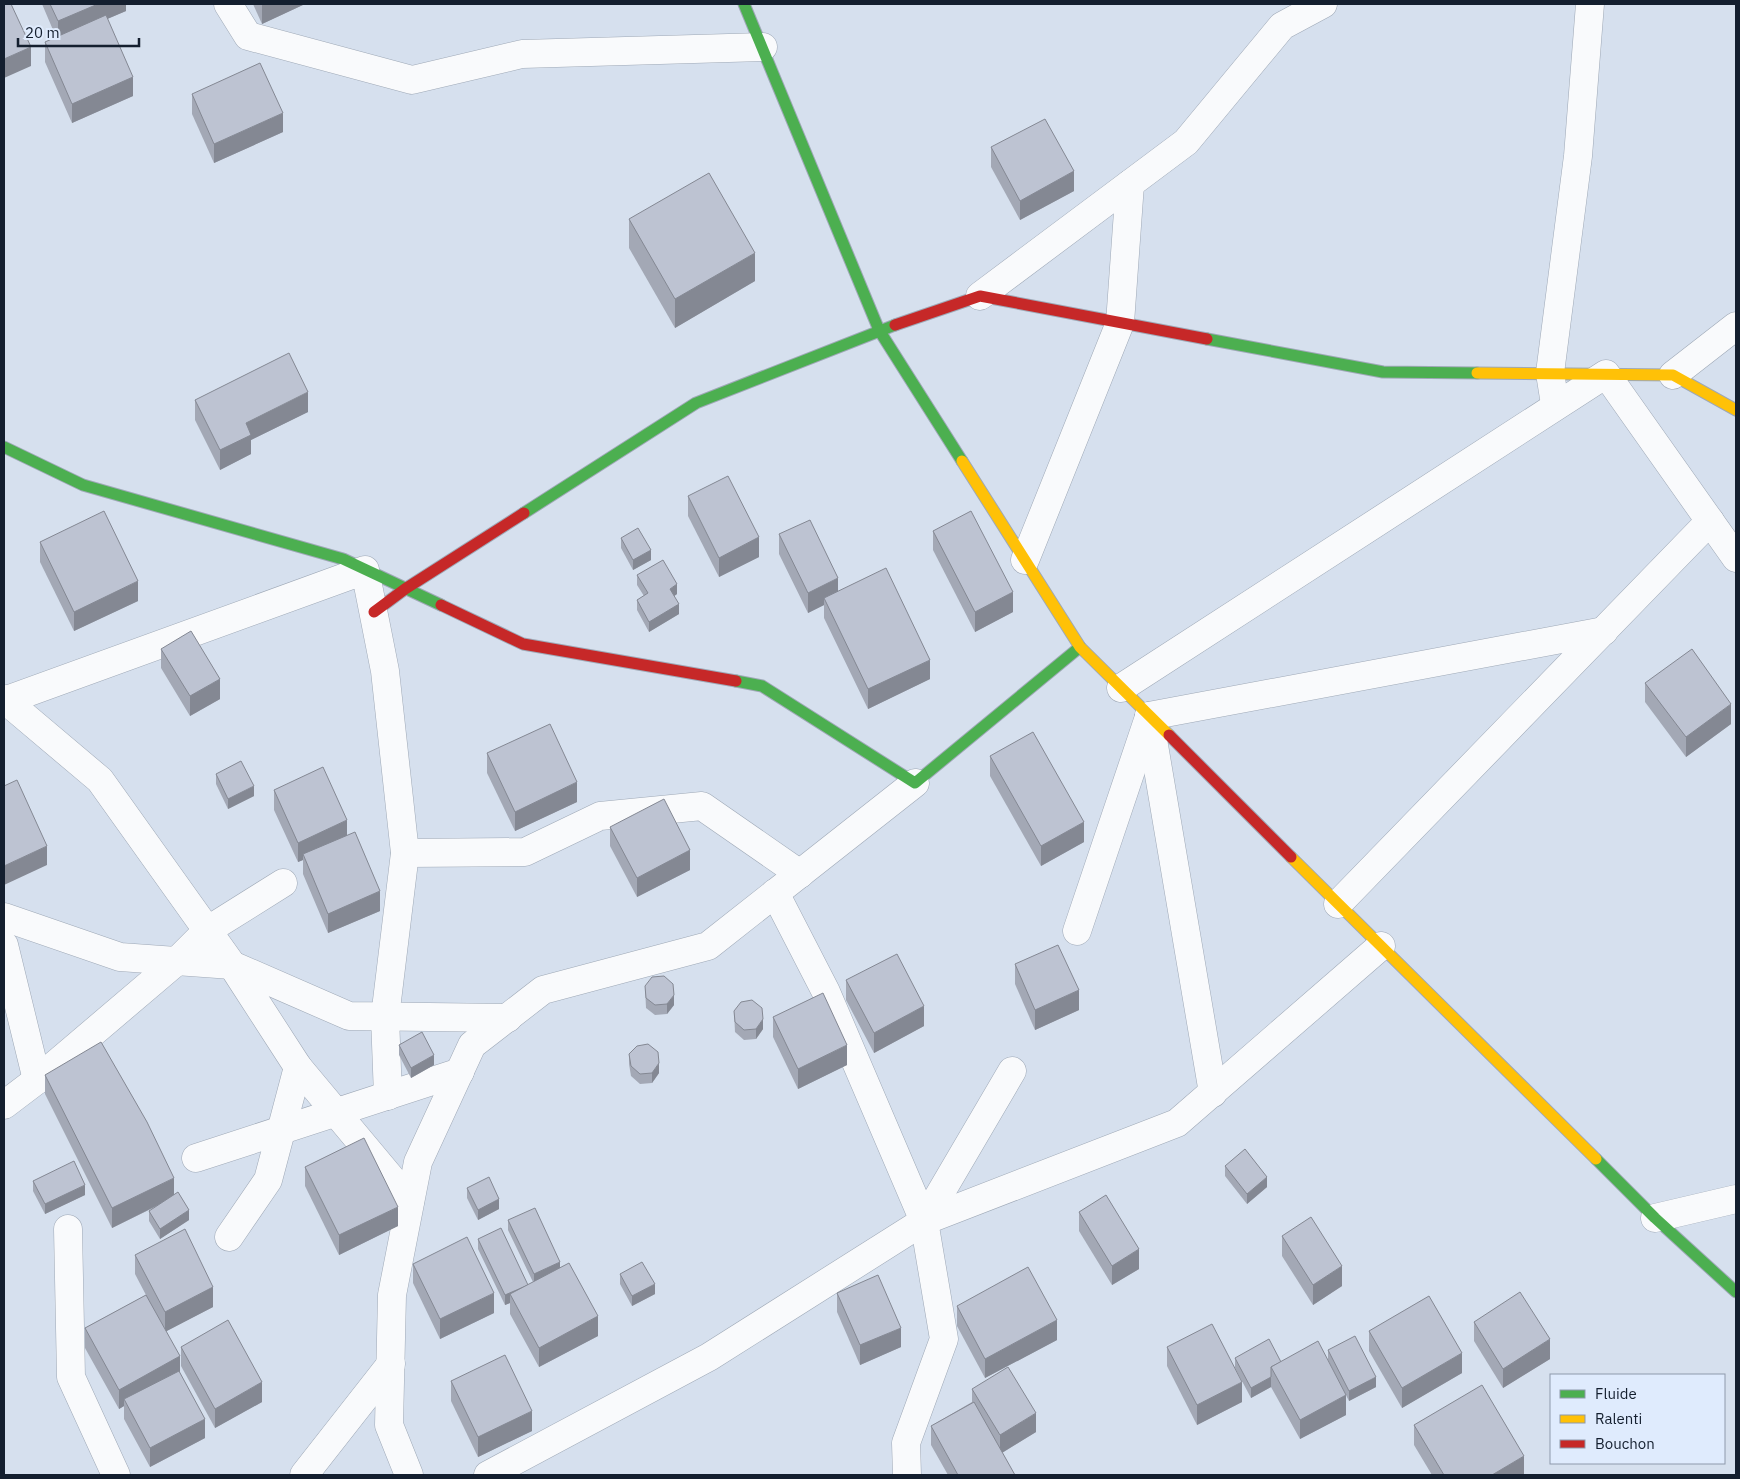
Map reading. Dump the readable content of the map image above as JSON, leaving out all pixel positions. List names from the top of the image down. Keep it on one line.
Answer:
{"legend":["Fluide","Ralenti","Bouchon"],"scale_bar":"20 m"}
